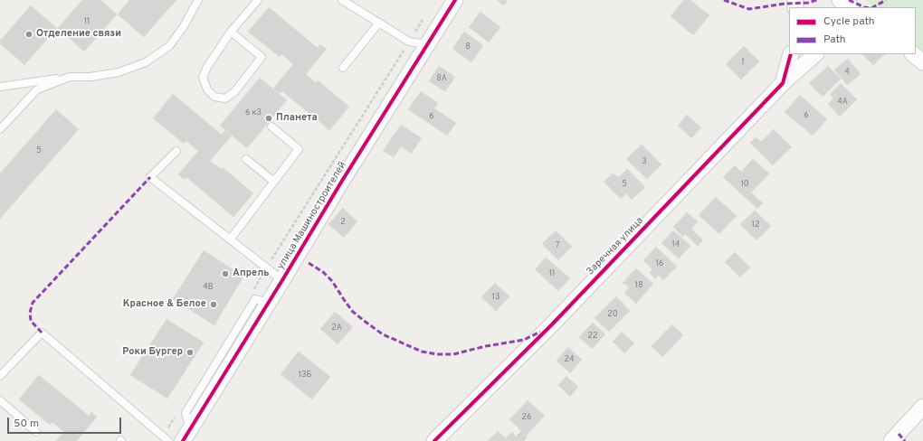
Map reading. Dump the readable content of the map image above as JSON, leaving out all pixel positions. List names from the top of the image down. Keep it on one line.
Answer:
{"streets":{"street":["улица Машиностроителей","Заречная улица"]},"places":["Отделение связи","Планета","Апрель","Красное & Белое","Роки Бургер"],"house_numbers":["11","8","1","4","8А","4А","6 к3","6","6","5","3","5","10","2","12","14","7","16","11","18","4В","13","20","2А","22","24","13Б","26"],"legend":["Cycle path","Path"],"scale_bar":"50 m"}
